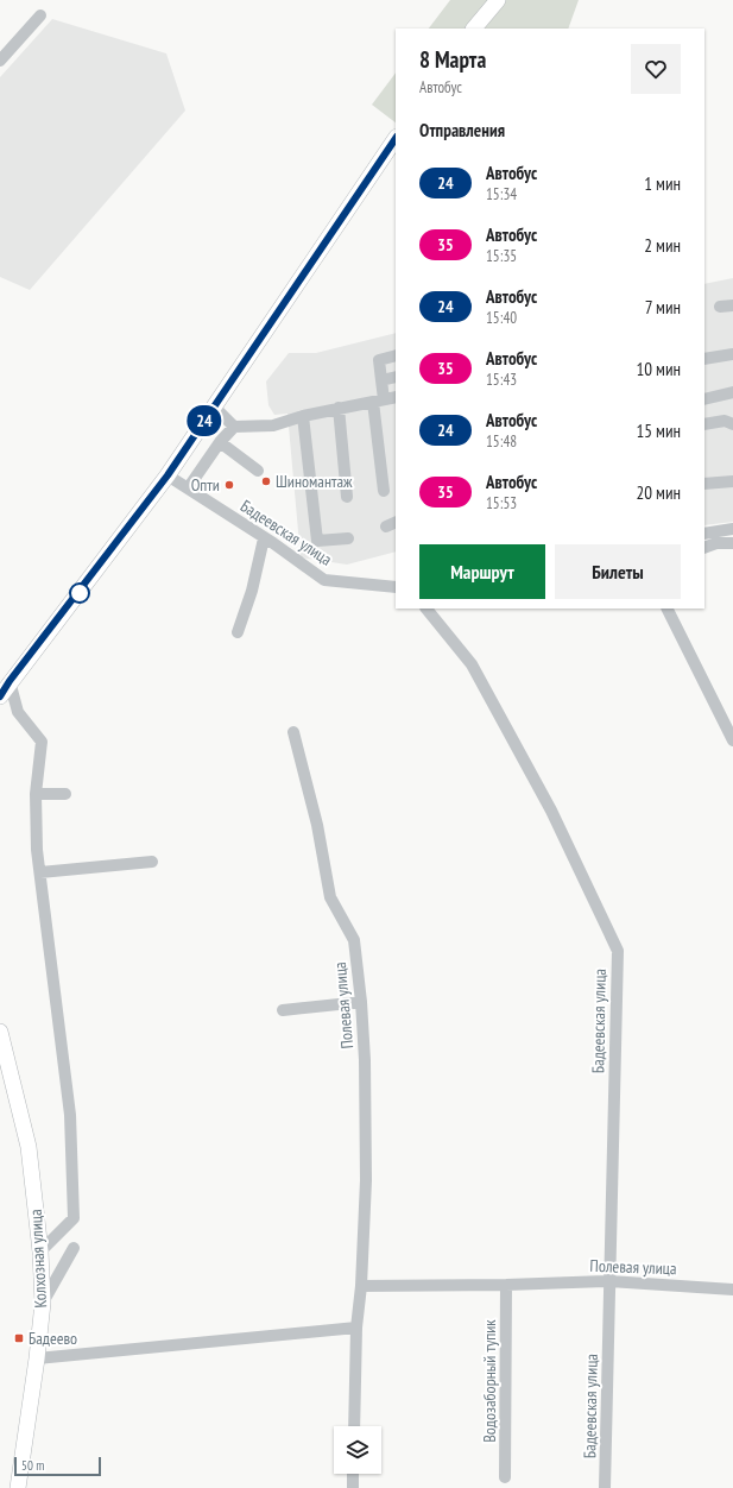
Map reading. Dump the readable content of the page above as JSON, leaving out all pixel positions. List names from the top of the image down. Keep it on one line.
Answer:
{"streets":{"main road":["Колхозная улица"],"street":["Бадеевская улица","Полевая улица","Водозаборный тупик"]},"crossings":[["Бадеевская улица","Полевая улица"],["Полевая улица","Водозаборный тупик"]],"places":{"other":["Шиномантаж","Опти"],"transit":["Бадеево"]},"lines":["bus line 24"],"scale_bar":"50 m","page":{"on_map":"24","heading":[["8 Марта","Автобус"],"Отправления"],"list":[{"mark":"24","name":"Автобус","note":"15:34","value":"1 мин"},{"mark":"35","name":"Автобус","note":"15:35","value":"2 мин"},{"mark":"24","name":"Автобус","note":"15:40","value":"7 мин"},{"mark":"35","name":"Автобус","note":"15:43","value":"10 мин"},{"mark":"24","name":"Автобус","note":"15:48","value":"15 мин"},{"mark":"35","name":"Автобус","note":"15:53","value":"20 мин"}],"buttons":["Маршрут","Билеты"],"scale":"50 m"}}
